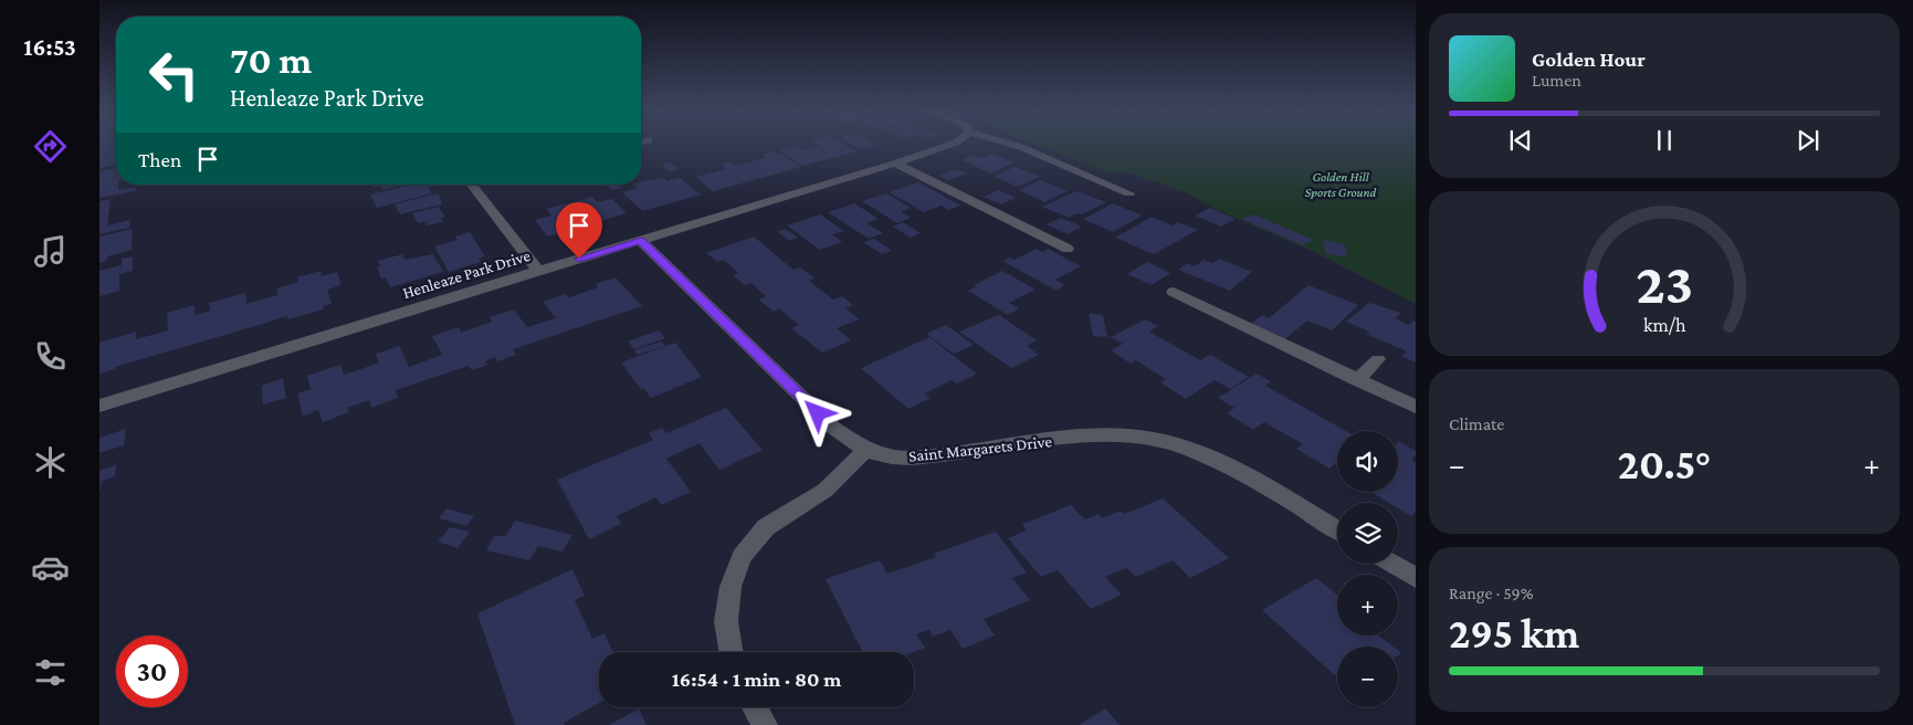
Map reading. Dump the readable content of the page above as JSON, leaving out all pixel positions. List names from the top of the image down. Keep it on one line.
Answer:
{"streets":{"street":["Henleaze Park Drive","Saint Margarets Drive"]},"crossings":[["Henleaze Park Drive","Saint Margarets Drive"]],"parks":["Golden Hill Sports Ground"],"page":{"tabs":"16:53","turn":["70 m","Henleaze Park Drive"],"song":["Golden Hour","Lumen"],"then":"Then","tile":["Climate",["Range · 59%","295 km"]],"map_buttons":["+","−"],"heat":["−","20.5°","+"],"limit":"30","trip":"16:54 · 1 min · 80 m","gauge":["23","km/h"]}}
